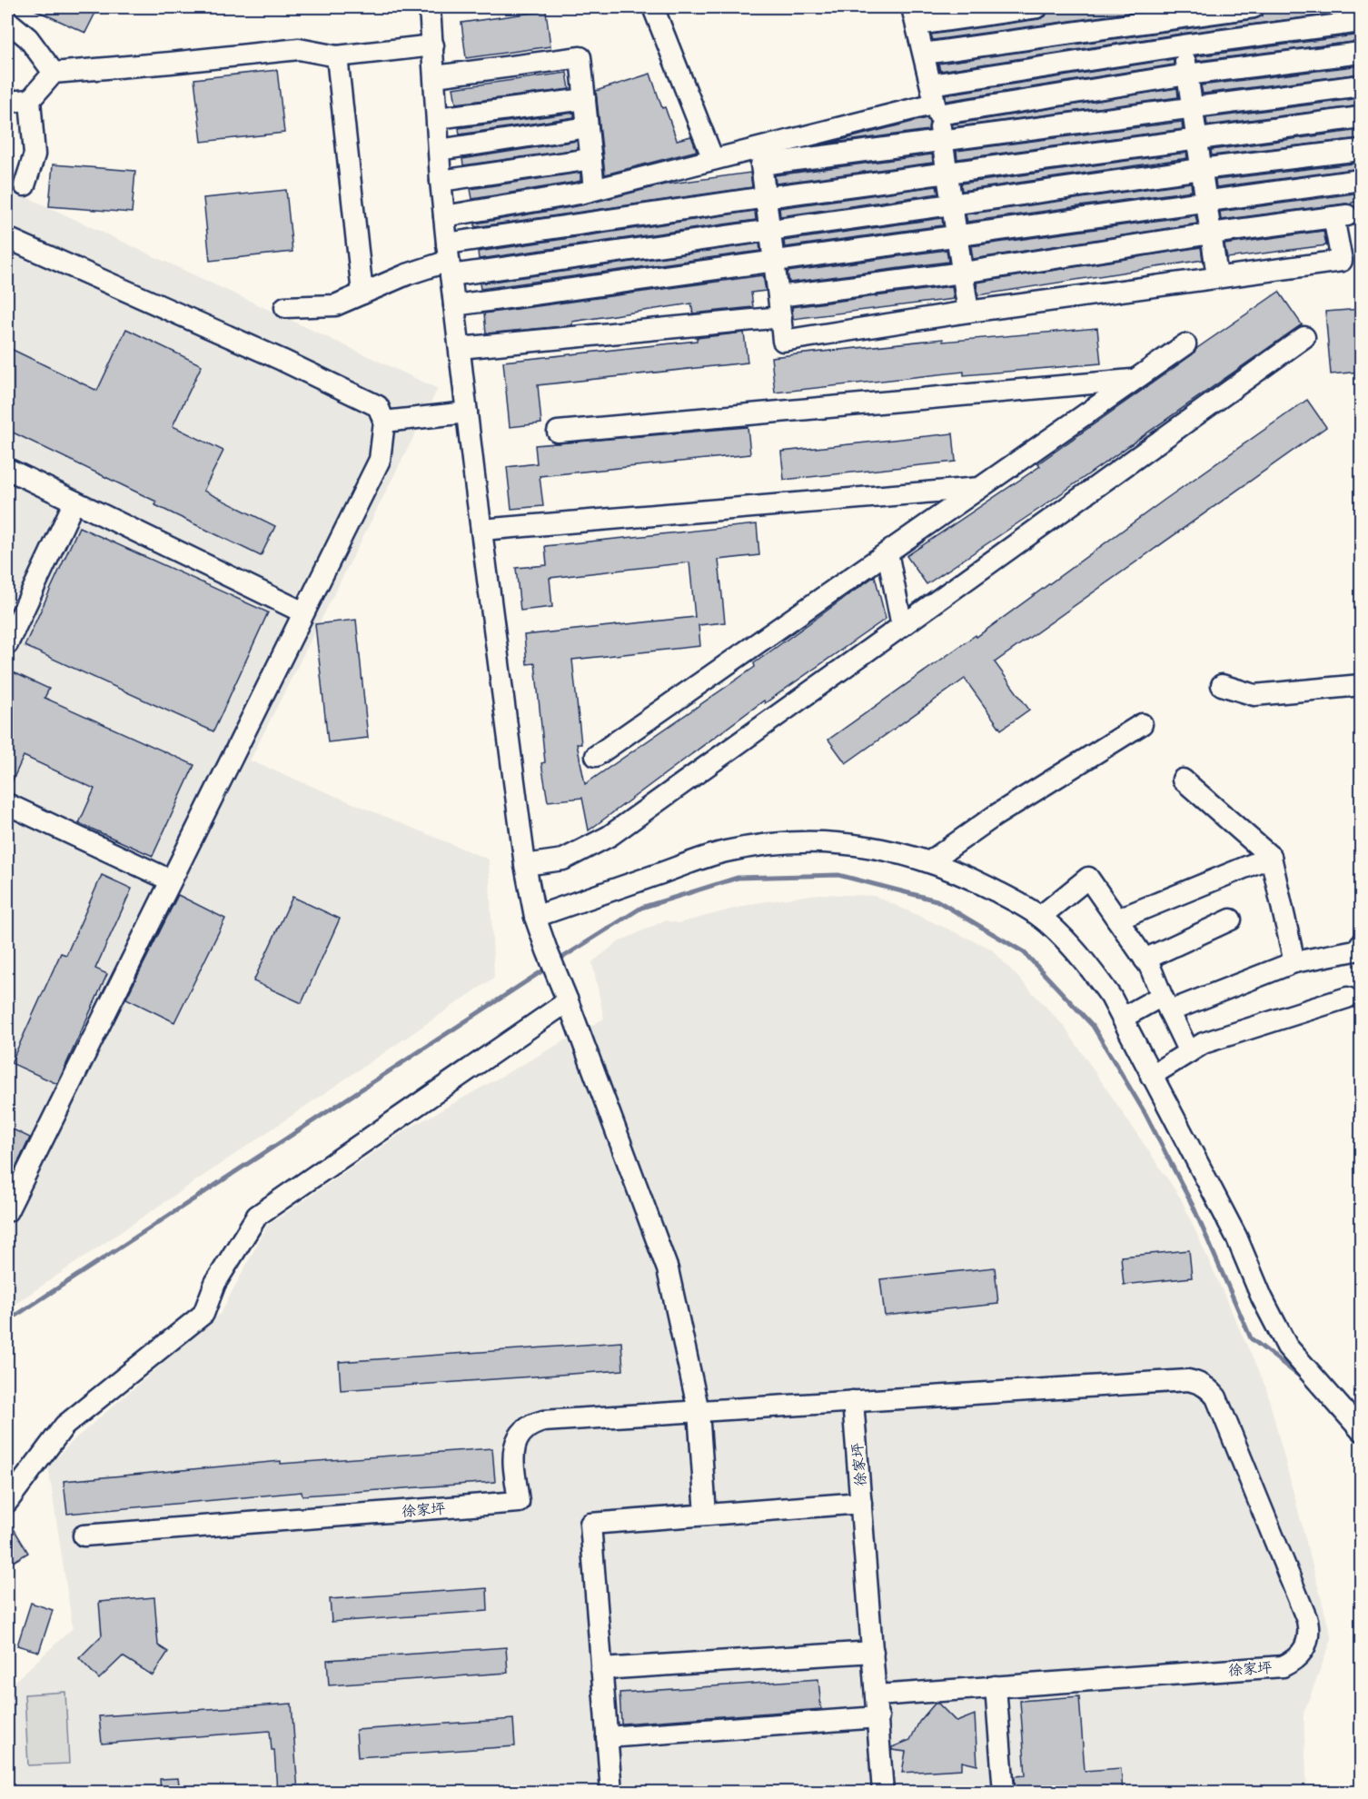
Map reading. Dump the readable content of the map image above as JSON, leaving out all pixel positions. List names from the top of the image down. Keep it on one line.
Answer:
{"streets":{"street":["徐家坪"]}}
